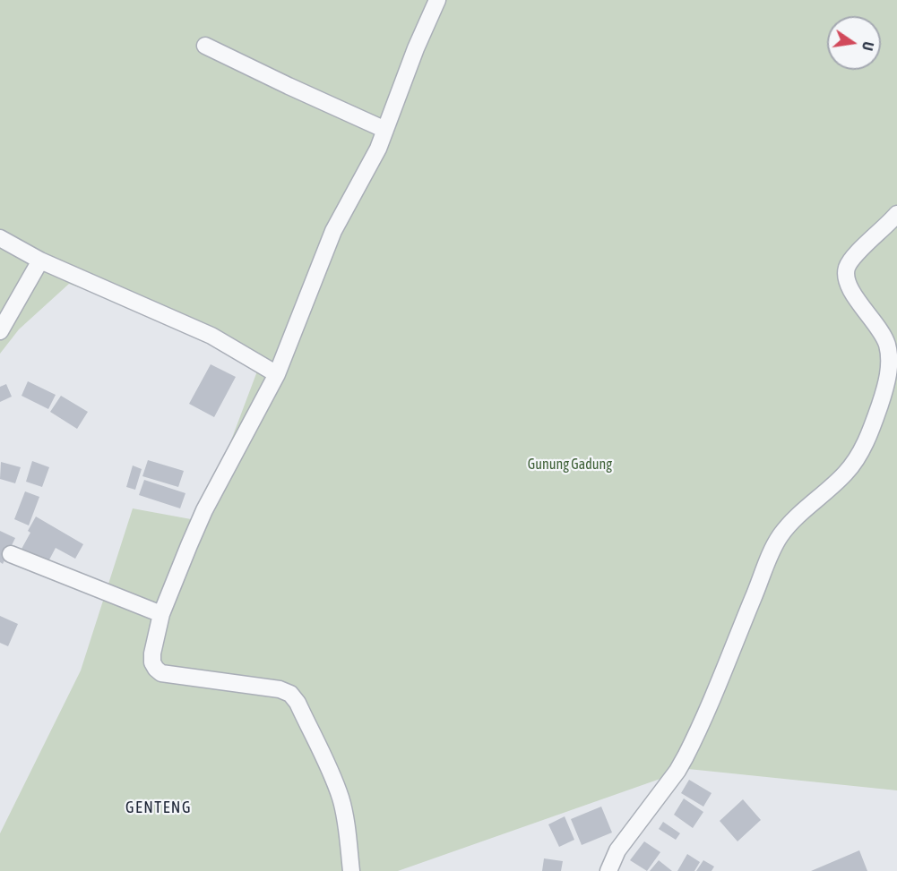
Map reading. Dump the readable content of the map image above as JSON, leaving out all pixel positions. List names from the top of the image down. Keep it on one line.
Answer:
{"districts":["GENTENG"],"parks":["Gunung Gadung"],"north":"right"}
